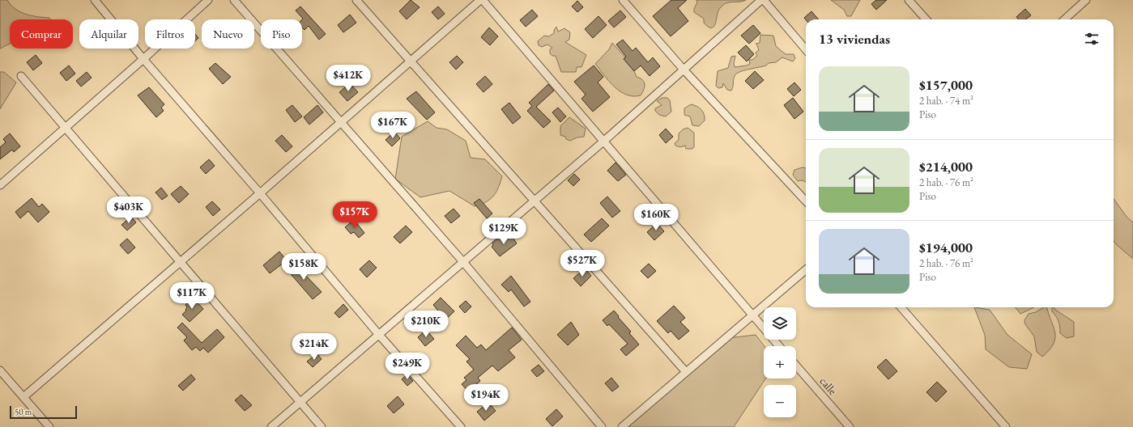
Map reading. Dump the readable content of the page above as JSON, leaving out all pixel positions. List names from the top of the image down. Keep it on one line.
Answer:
{"streets":{"street":["calle"]},"scale_bar":"50 m","page":{"chip":["Comprar","Alquilar","Filtros","Nuevo","Piso"],"heading":"13 viviendas","list":[{"name":"$157,000","note":"2 hab. · 74 m² · Piso"},{"name":"$214,000","note":"2 hab. · 76 m² · Piso"},{"name":"$194,000","note":"2 hab. · 76 m² · Piso"}],"price":["$412K","$167K","$403K","$157K","$160K","$129K","$527K","$158K","$117K","$210K","$214K","$249K","$194K"],"map_buttons":["+","−"],"scale":"50 m"}}
